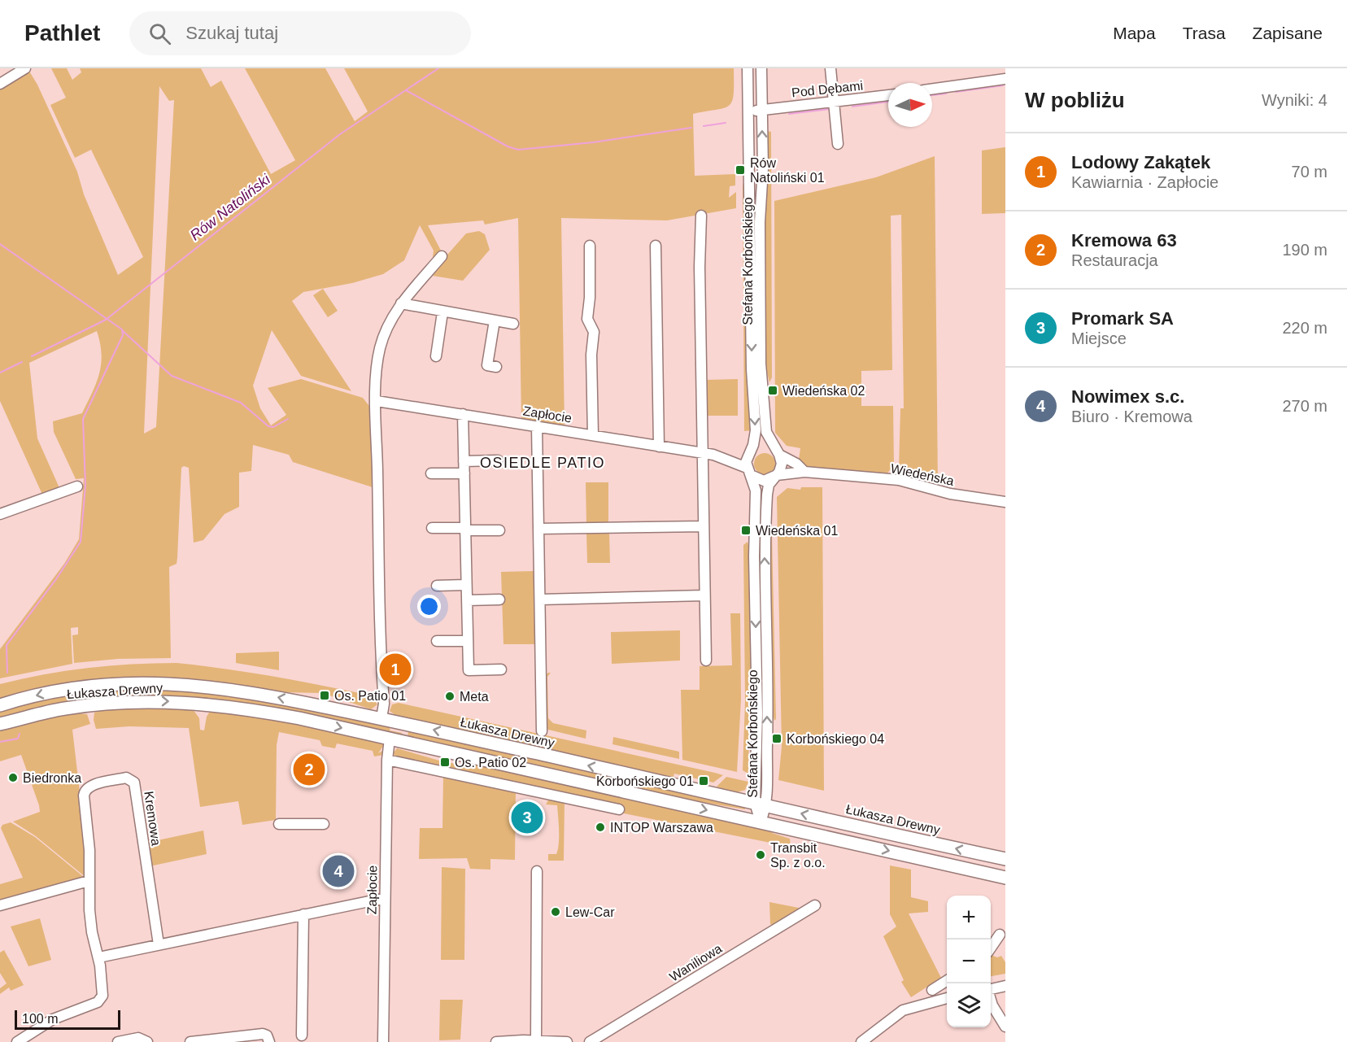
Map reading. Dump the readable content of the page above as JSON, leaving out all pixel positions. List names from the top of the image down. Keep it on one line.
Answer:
{"streets":{"main road":["Łukasza Drewny"],"street":["Pod Dębami","Stefana Korbońskiego","Zapłocie","Wiedeńska","Kremowa","Waniliowa"]},"crossings":[["Pod Dębami","Stefana Korbońskiego"],["Stefana Korbońskiego","Zapłocie"],["Stefana Korbońskiego","Wiedeńska"],["Stefana Korbońskiego","Łukasza Drewny"],["Zapłocie","Wiedeńska"],["Zapłocie","Łukasza Drewny"]],"districts":["OSIEDLE PATIO"],"water":["Rów Natoliński"],"places":{"transit":["Rów Natoliński 01","Wiedeńska 02","Wiedeńska 01","Os. Patio 01","Korbońskiego 04","Os. Patio 02","Korbońskiego 01"],"other":["Meta","Biedronka","INTOP Warszawa","Transbit Sp. z o.o.","Lew-Car"]},"scale_bar":"100 m","north":"right","page":{"header":"Pathlet","search":"Szukaj tutaj","nav":["Mapa","Trasa","Zapisane"],"heading":["W pobliżu","Wyniki: 4"],"list":[{"mark":"1","name":"Lodowy Zakątek","note":"Kawiarnia · Zapłocie","value":"70 m"},{"mark":"2","name":"Kremowa 63","note":"Restauracja","value":"190 m"},{"mark":"3","name":"Promark SA","note":"Miejsce","value":"220 m"},{"mark":"4","name":"Nowimex s.c.","note":"Biuro · Kremowa","value":"270 m"}],"pins":["1","2","3","4"],"map_buttons":["+","−"],"scale":"100 m"}}
